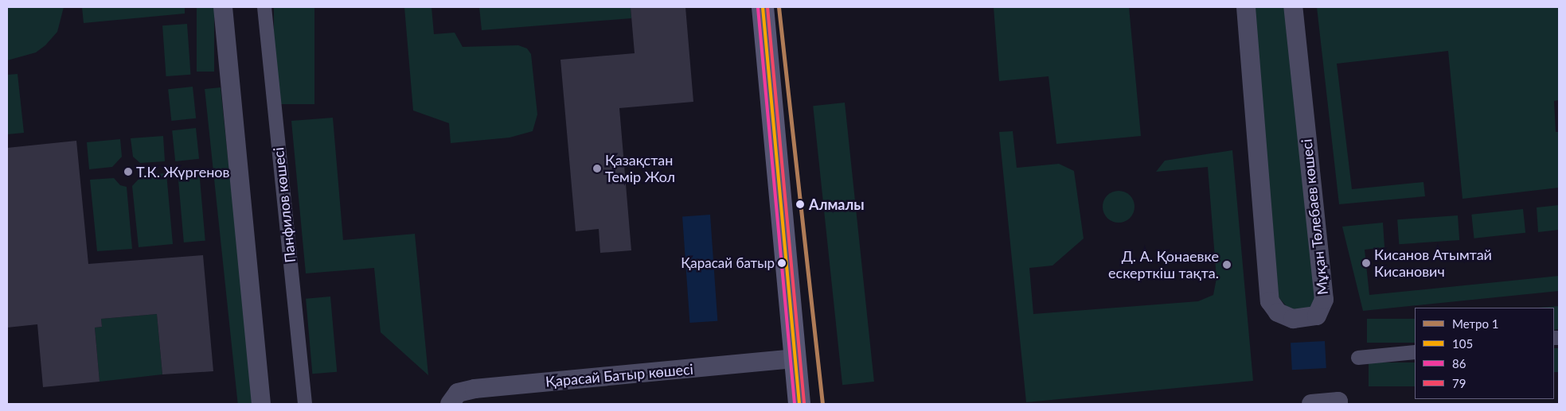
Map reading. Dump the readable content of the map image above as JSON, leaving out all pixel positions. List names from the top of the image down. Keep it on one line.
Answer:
{"streets":{"street":["Панфилов көшесі","Мұқан Төлебаев көшесі","Қарасай Батыр көшесі"]},"places":["Қазақстан Темір Жол","Т.К. Жүргенов","Алмалы","Қарасай батыр","Кисанов Атымтай Кисанович","Д. А. Қонаевке ескерткіш тақта."],"lines":["metro line 1","transit line 105","transit line 79","transit line 86"],"legend":["Метро 1","105","86","79"]}
